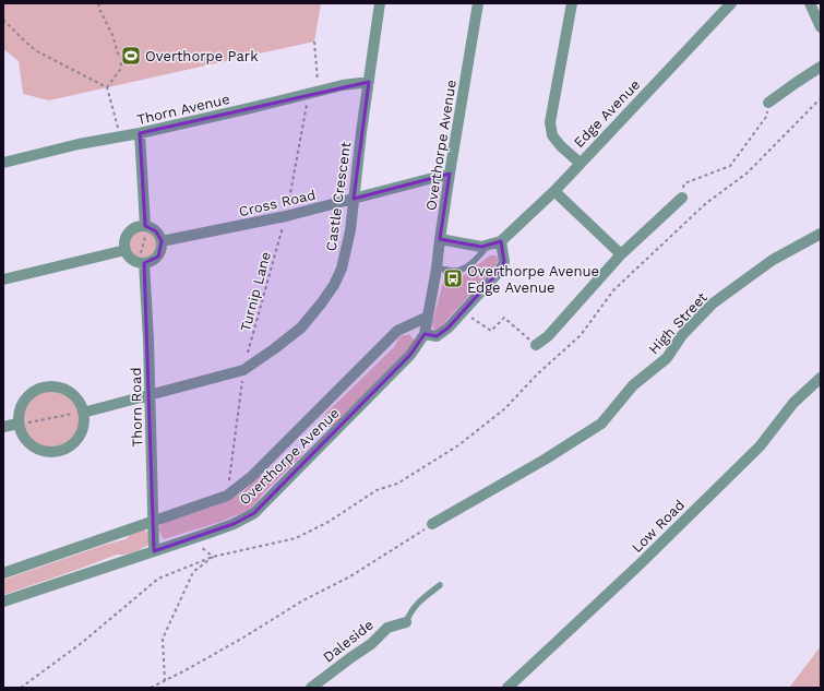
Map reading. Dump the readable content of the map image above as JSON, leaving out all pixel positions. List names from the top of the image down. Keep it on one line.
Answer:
{"streets":{"street":["Thorn Avenue","Edge Avenue","Overthorpe Avenue","Castle Crescent","Cross Road","High Street","Thorn Road","Low Road","Daleside"],"path":["Turnip Lane"]},"crossings":[["Thorn Avenue","Castle Crescent"],["Thorn Avenue","Turnip Lane"],["Edge Avenue","Overthorpe Avenue"],["Overthorpe Avenue","Cross Road"],["Overthorpe Avenue","Turnip Lane"],["Overthorpe Avenue","Thorn Road"],["Castle Crescent","Cross Road"],["Castle Crescent","Turnip Lane"],["Castle Crescent","Thorn Road"],["Cross Road","Turnip Lane"]],"places":{"sports":["Overthorpe Park"],"bus stop":["Overthorpe Avenue Edge Avenue"]}}
